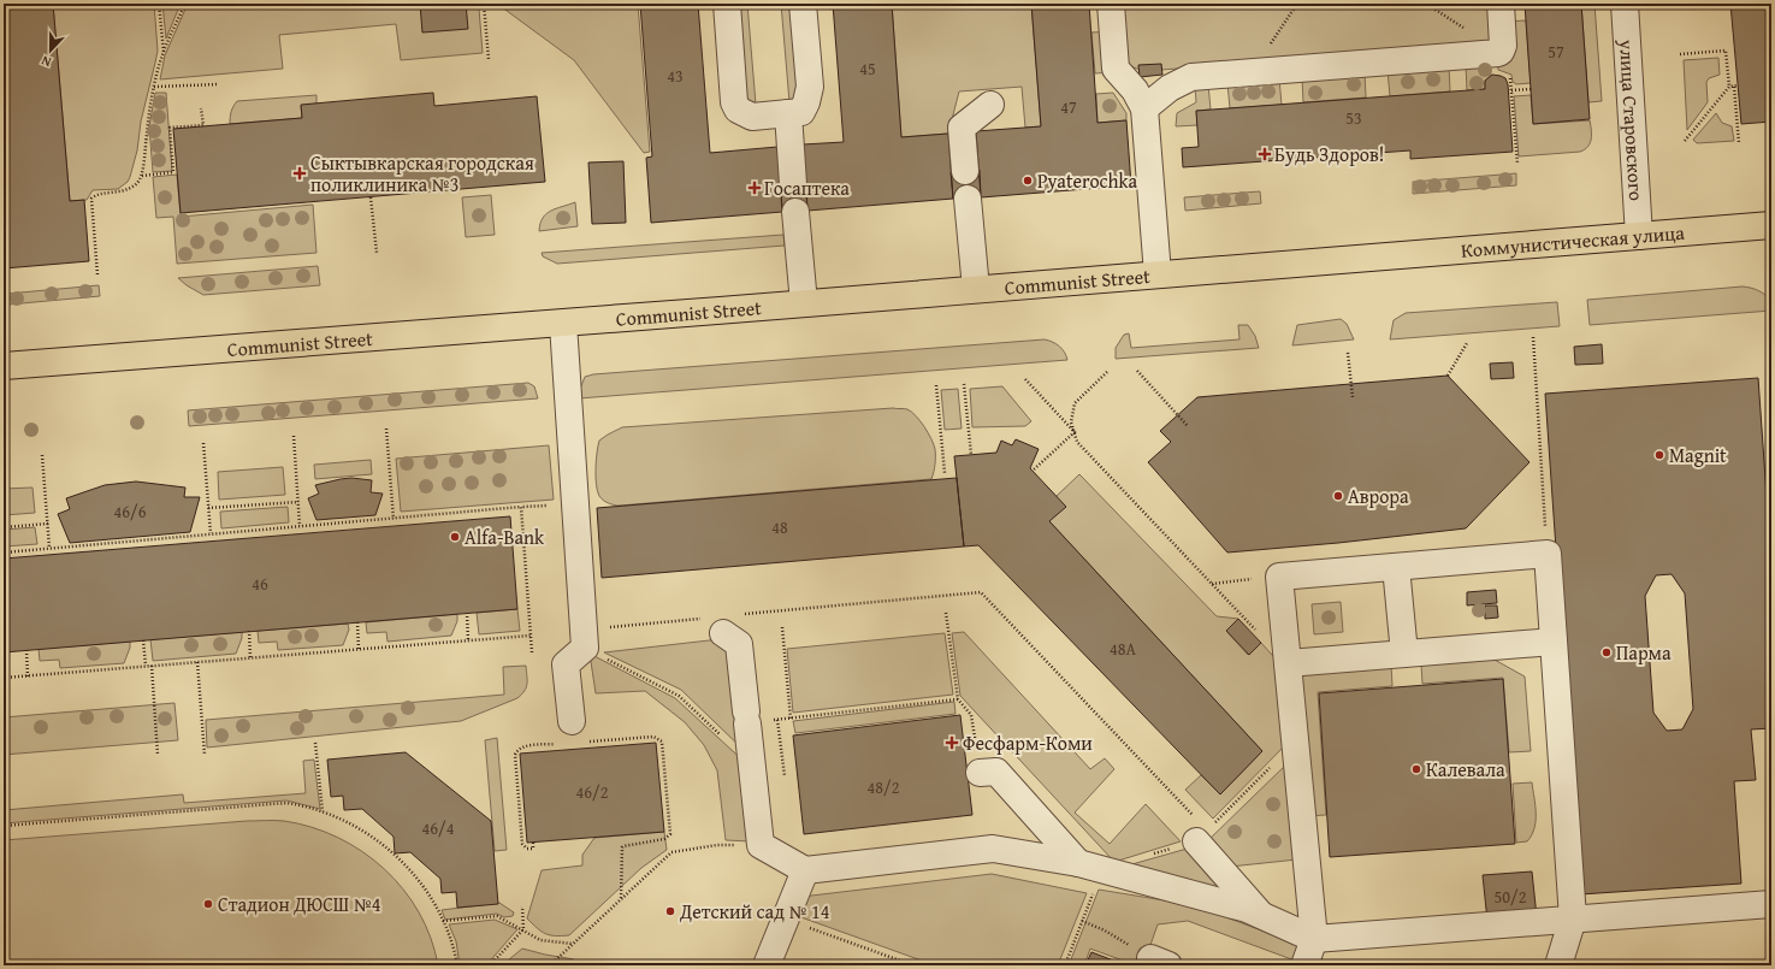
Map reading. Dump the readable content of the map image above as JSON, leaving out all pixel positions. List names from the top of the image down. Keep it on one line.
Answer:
{"streets":{"main road":["Коммунистическая улица","Сommunist Street"],"street":["улица Старовского"]},"crossings":[["улица Старовского","Коммунистическая улица"],["Коммунистическая улица","Сommunist Street"]],"places":{"health":["Будь Здоров!","Сыктывкарская городская поликлиника №3","Госаптека","Фесфарм-Коми"],"other":["Pyaterochka","Magnit","Аврора","Alfa-Bank","Парма","Калевала","Стадион ДЮСШ №4","Детский сад № 14"]},"house_numbers":["57","45","43","47","53","46/6","48","46","48А","48/2","46/2","46/4","50/2"],"north":"bottom"}
